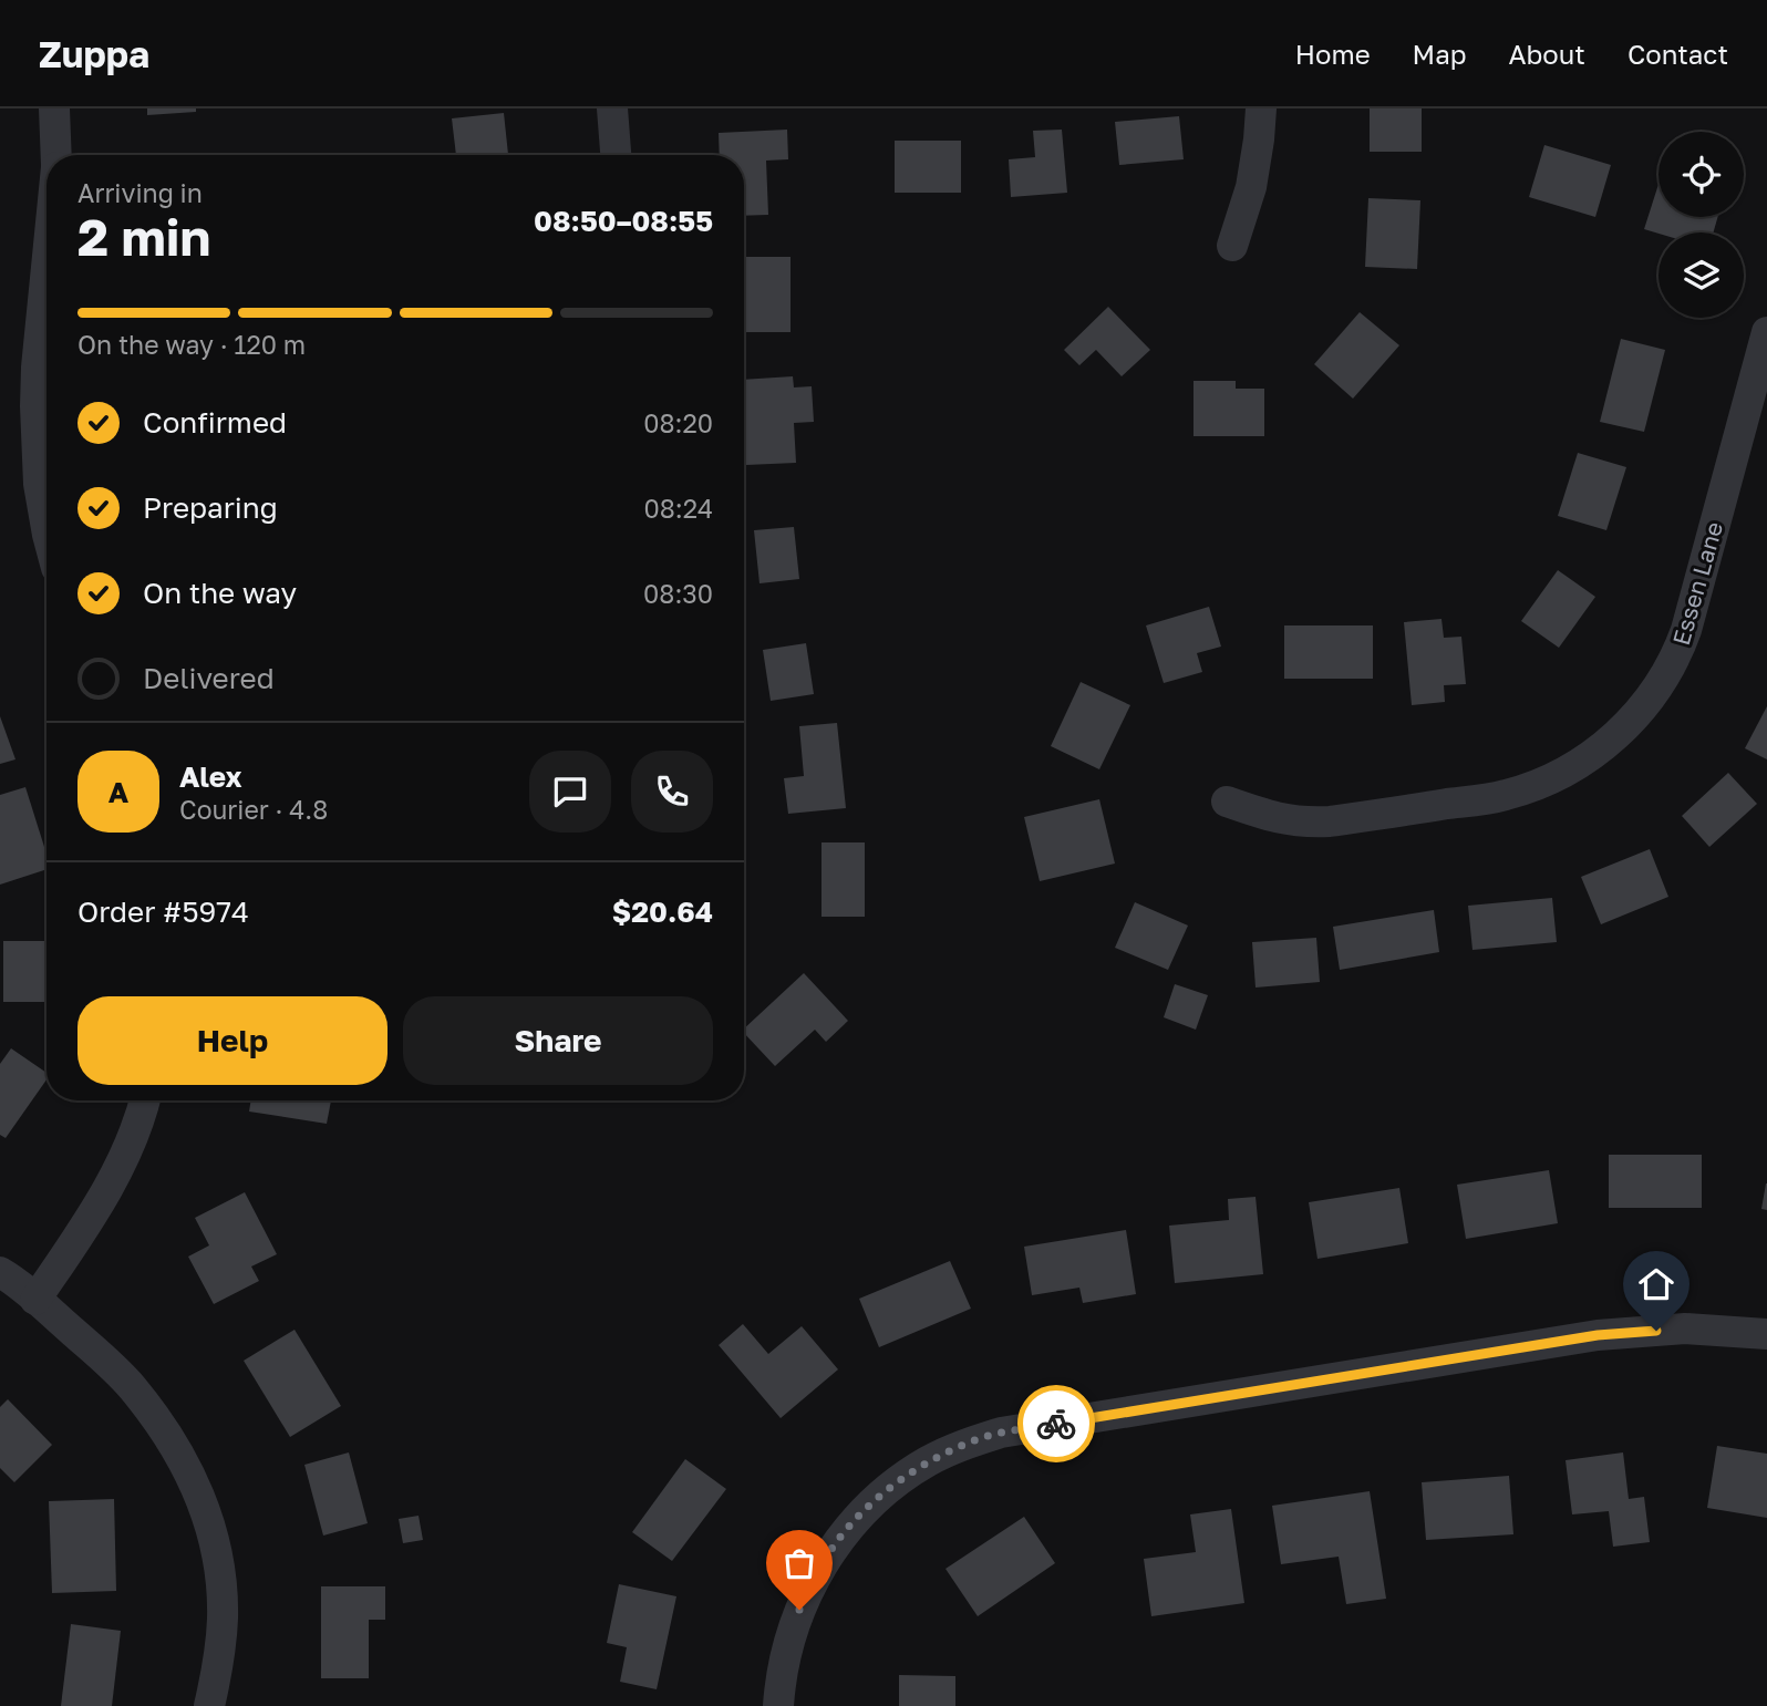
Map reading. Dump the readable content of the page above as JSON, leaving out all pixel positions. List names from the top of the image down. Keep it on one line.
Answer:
{"streets":{"street":["Essen Lane"]},"page":{"header":"Zuppa","nav":["Home","Map","About","Contact"],"heading":["2 min","Arriving in","08:50–08:55"],"panel":["Alex","Courier · 4.8","Order #5974","$20.64"],"bar":"On the way · 120 m","list":[["Confirmed","08:20"],["Preparing","08:24"],["On the way","08:30"],"Delivered"],"round":"A","buttons":["Help","Share"]}}
